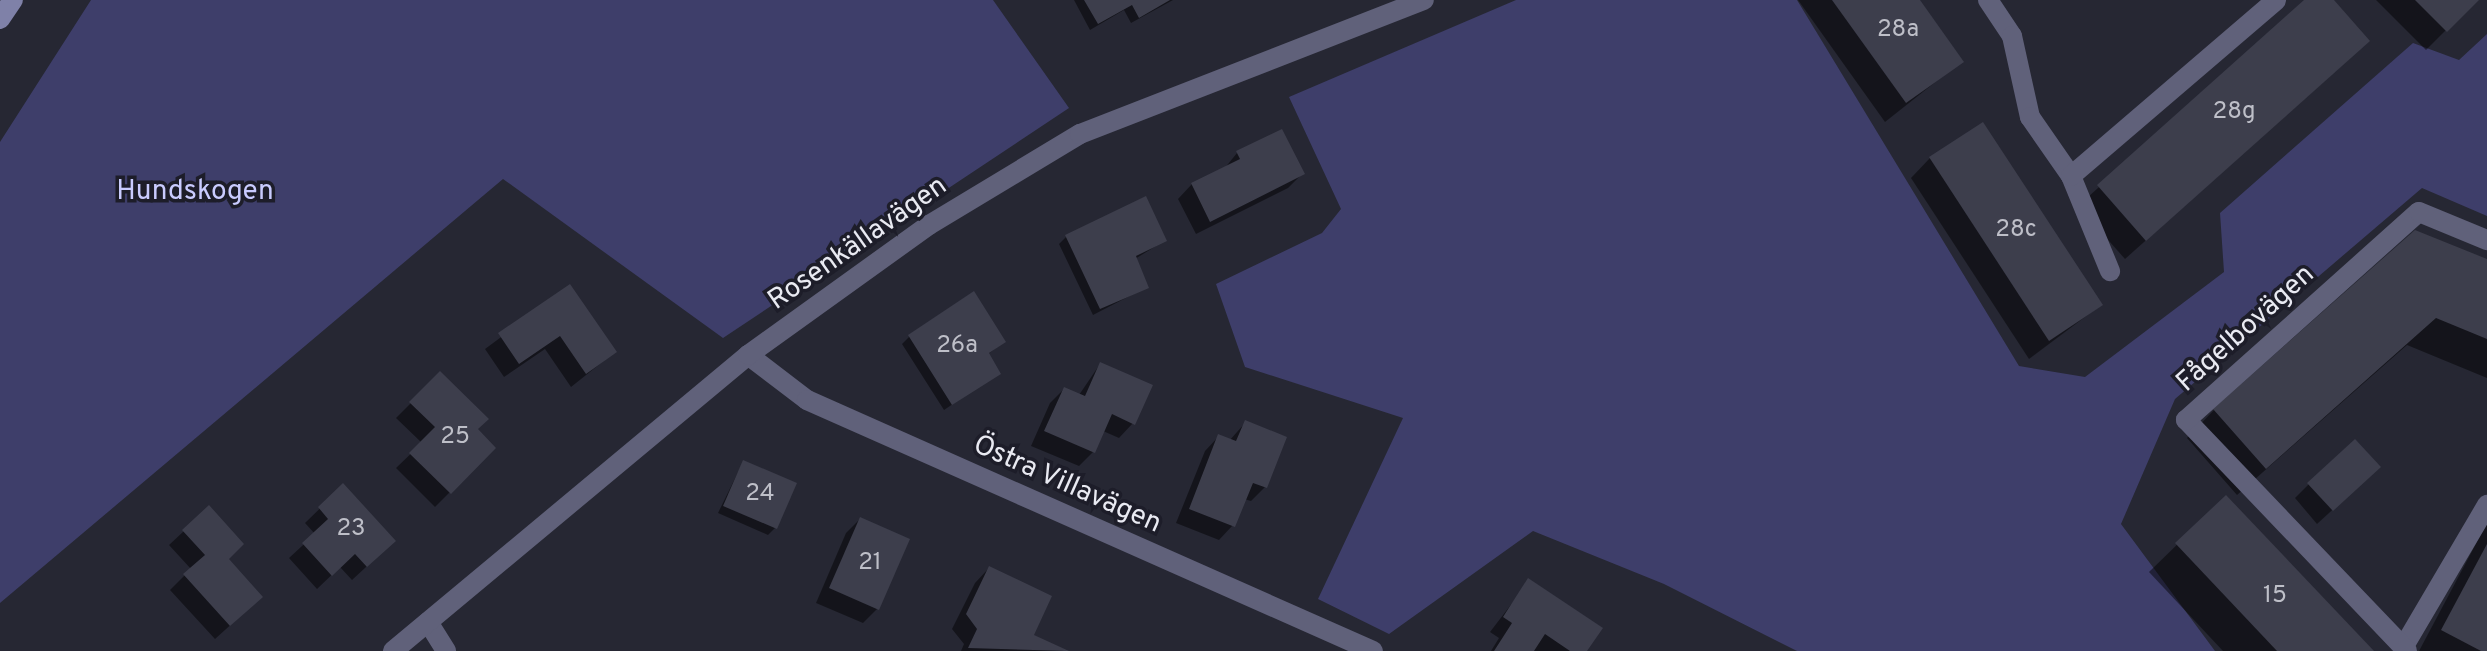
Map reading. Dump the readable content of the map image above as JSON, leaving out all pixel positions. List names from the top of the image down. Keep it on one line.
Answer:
{"streets":{"street":["Rosenkällavägen","Fågelbovägen","Östra Villavägen"]},"crossings":[["Rosenkällavägen","Östra Villavägen"]],"parks":["Hundskogen"],"house_numbers":["28a","28g","28c","26a","25","24","23","21","15"]}
